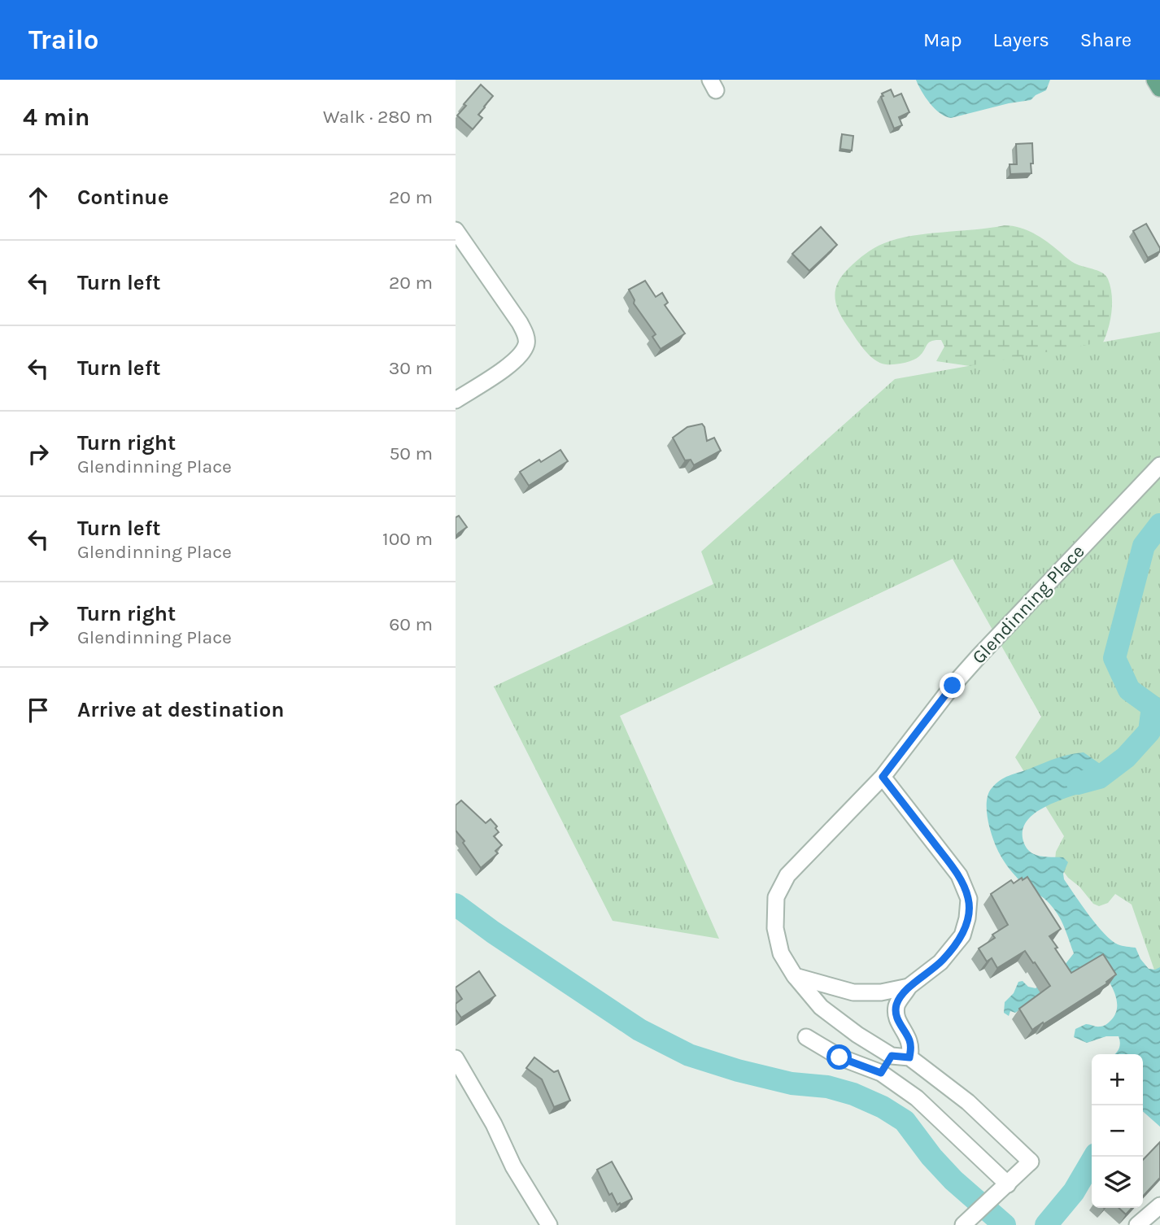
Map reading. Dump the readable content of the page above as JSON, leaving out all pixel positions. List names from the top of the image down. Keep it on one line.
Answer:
{"streets":{"street":["Glendinning Place"]},"page":{"header":"Trailo","nav":["Map","Layers","Share"],"heading":["4 min","Walk · 280 m"],"list":[["Continue","20 m"],["Turn left","20 m"],["Turn left","30 m"],["Turn right","Glendinning Place","50 m"],["Turn left","Glendinning Place","100 m"],["Turn right","Glendinning Place","60 m"],"Arrive at destination"],"map_buttons":["+","−"]}}
